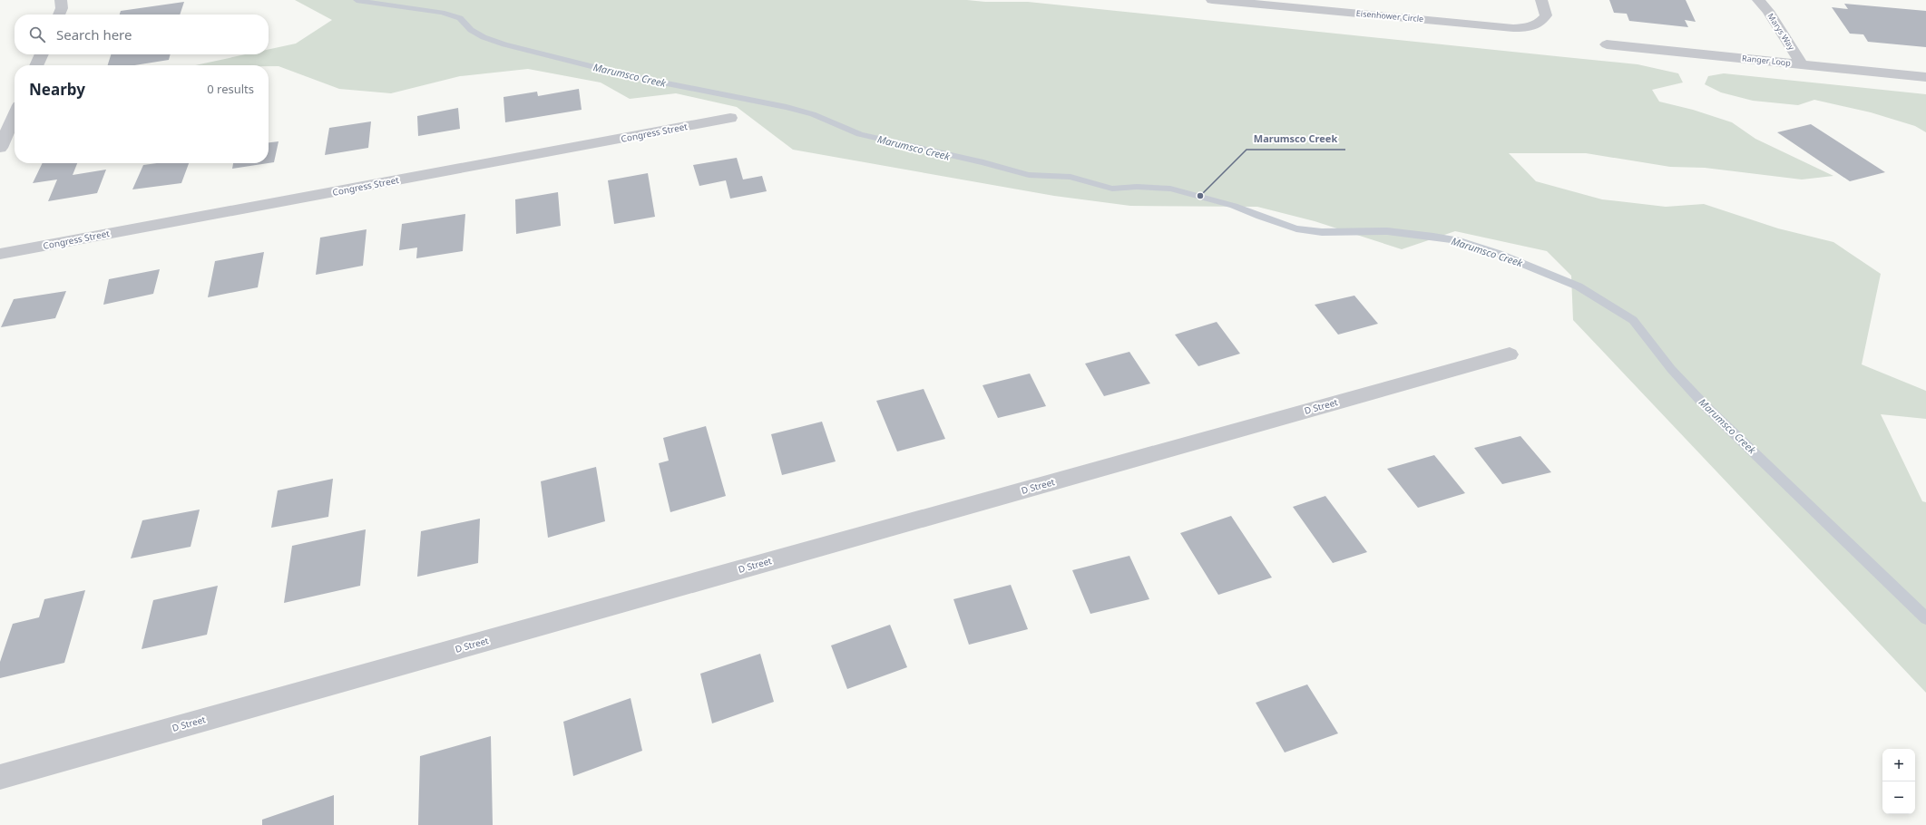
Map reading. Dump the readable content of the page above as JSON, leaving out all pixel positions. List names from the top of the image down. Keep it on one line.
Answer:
{"streets":{"street":["Eisenhower Circle","Marys Way","Ranger Loop","Congress Street","D Street"]},"crossings":[["Marys Way","Ranger Loop"]],"water":["Marumsco Creek"],"places":["Marumsco Creek"],"page":{"search":"Search here","heading":["Nearby","0 results"],"map_buttons":["+","−"]}}
